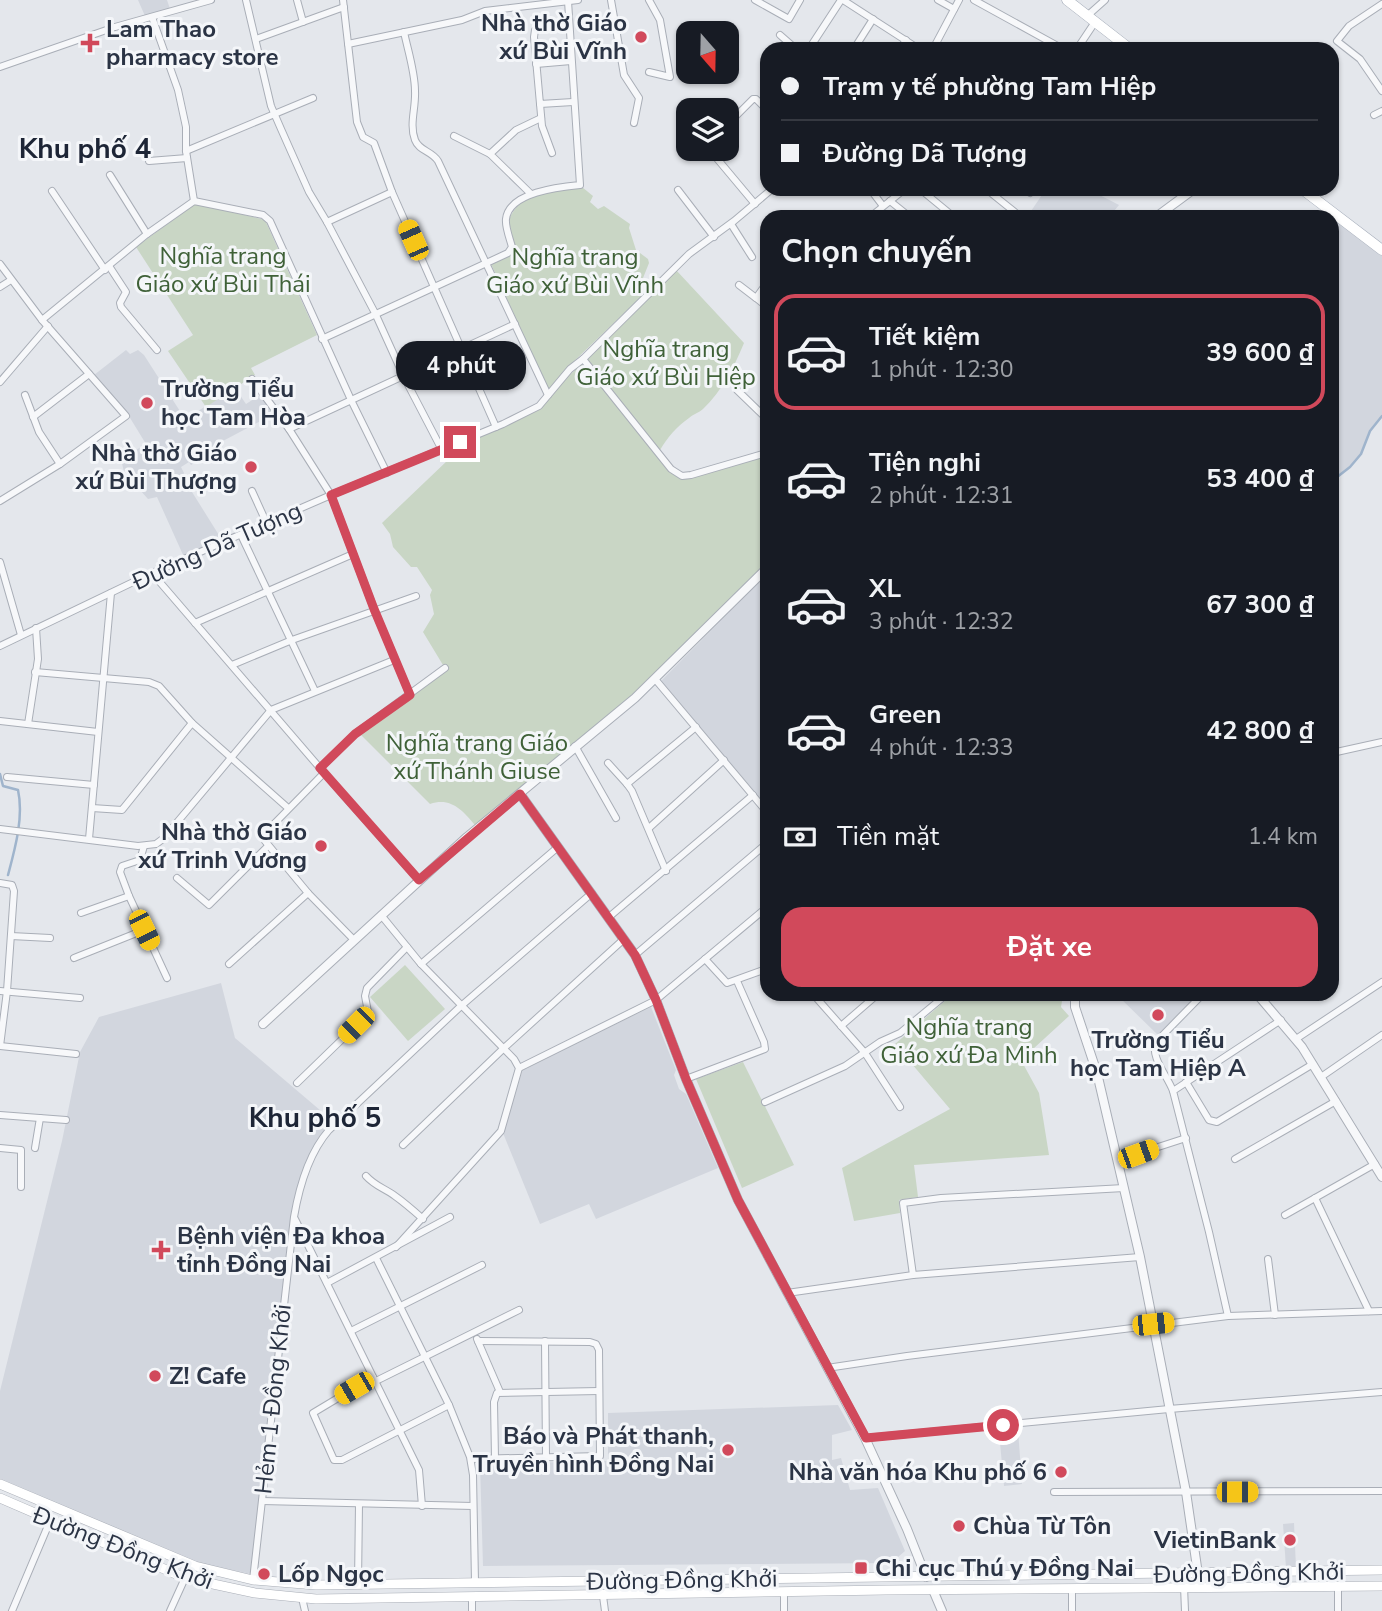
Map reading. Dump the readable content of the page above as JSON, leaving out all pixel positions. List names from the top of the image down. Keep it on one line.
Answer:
{"streets":{"main road":["Đường Đồng Khởi"],"street":["Đường Dã Tượng","Hẻm 1 Đồng Khởi"]},"crossings":[["Hẻm 1 Đồng Khởi","Đường Đồng Khởi"]],"districts":["Khu phố 4","Khu phố 5"],"parks":["Nghĩa trang Giáo xứ Bùi Thái","Nghĩa trang Giáo xứ Bùi Vĩnh","Nghĩa trang Giáo xứ Bùi Hiệp","Nghĩa trang Giáo xứ Thánh Giuse","Nghĩa trang Giáo xứ Đa Minh"],"places":{"other":["Nhà thờ Giáo xứ Bùi Vĩnh","Trường Tiểu học Tam Hòa","Nhà thờ Giáo xứ Bùi Thượng","Nhà thờ Giáo xứ Trinh Vương","Trường Tiểu học Tam Hiệp A","Z! Cafe","Báo và Phát thanh, Truyền hình Đồng Nai","Nhà văn hóa Khu phố 6","Chùa Từ Tôn","VietinBank","Lốp Ngọc"],"health":["Lam Thao pharmacy store","Bệnh viện Đa khoa tỉnh Đồng Nai"],"transit":["Chi cục Thú y Đồng Nai"]},"north":"bottom","page":{"banner":["Trạm y tế phường Tam Hiệp","Đường Dã Tượng"],"heading":"Chọn chuyến","list":[{"name":"Tiết kiệm","note":"1 phút · 12:30","value":"39 600 ₫"},{"name":"Tiện nghi","note":"2 phút · 12:31","value":"53 400 ₫"},{"name":"XL","note":"3 phút · 12:32","value":"67 300 ₫"},{"name":"Green","note":"4 phút · 12:33","value":"42 800 ₫"}],"bubble":"4 phút","pay":["Tiền mặt","1.4 km"],"buttons":"Đặt xe"}}
